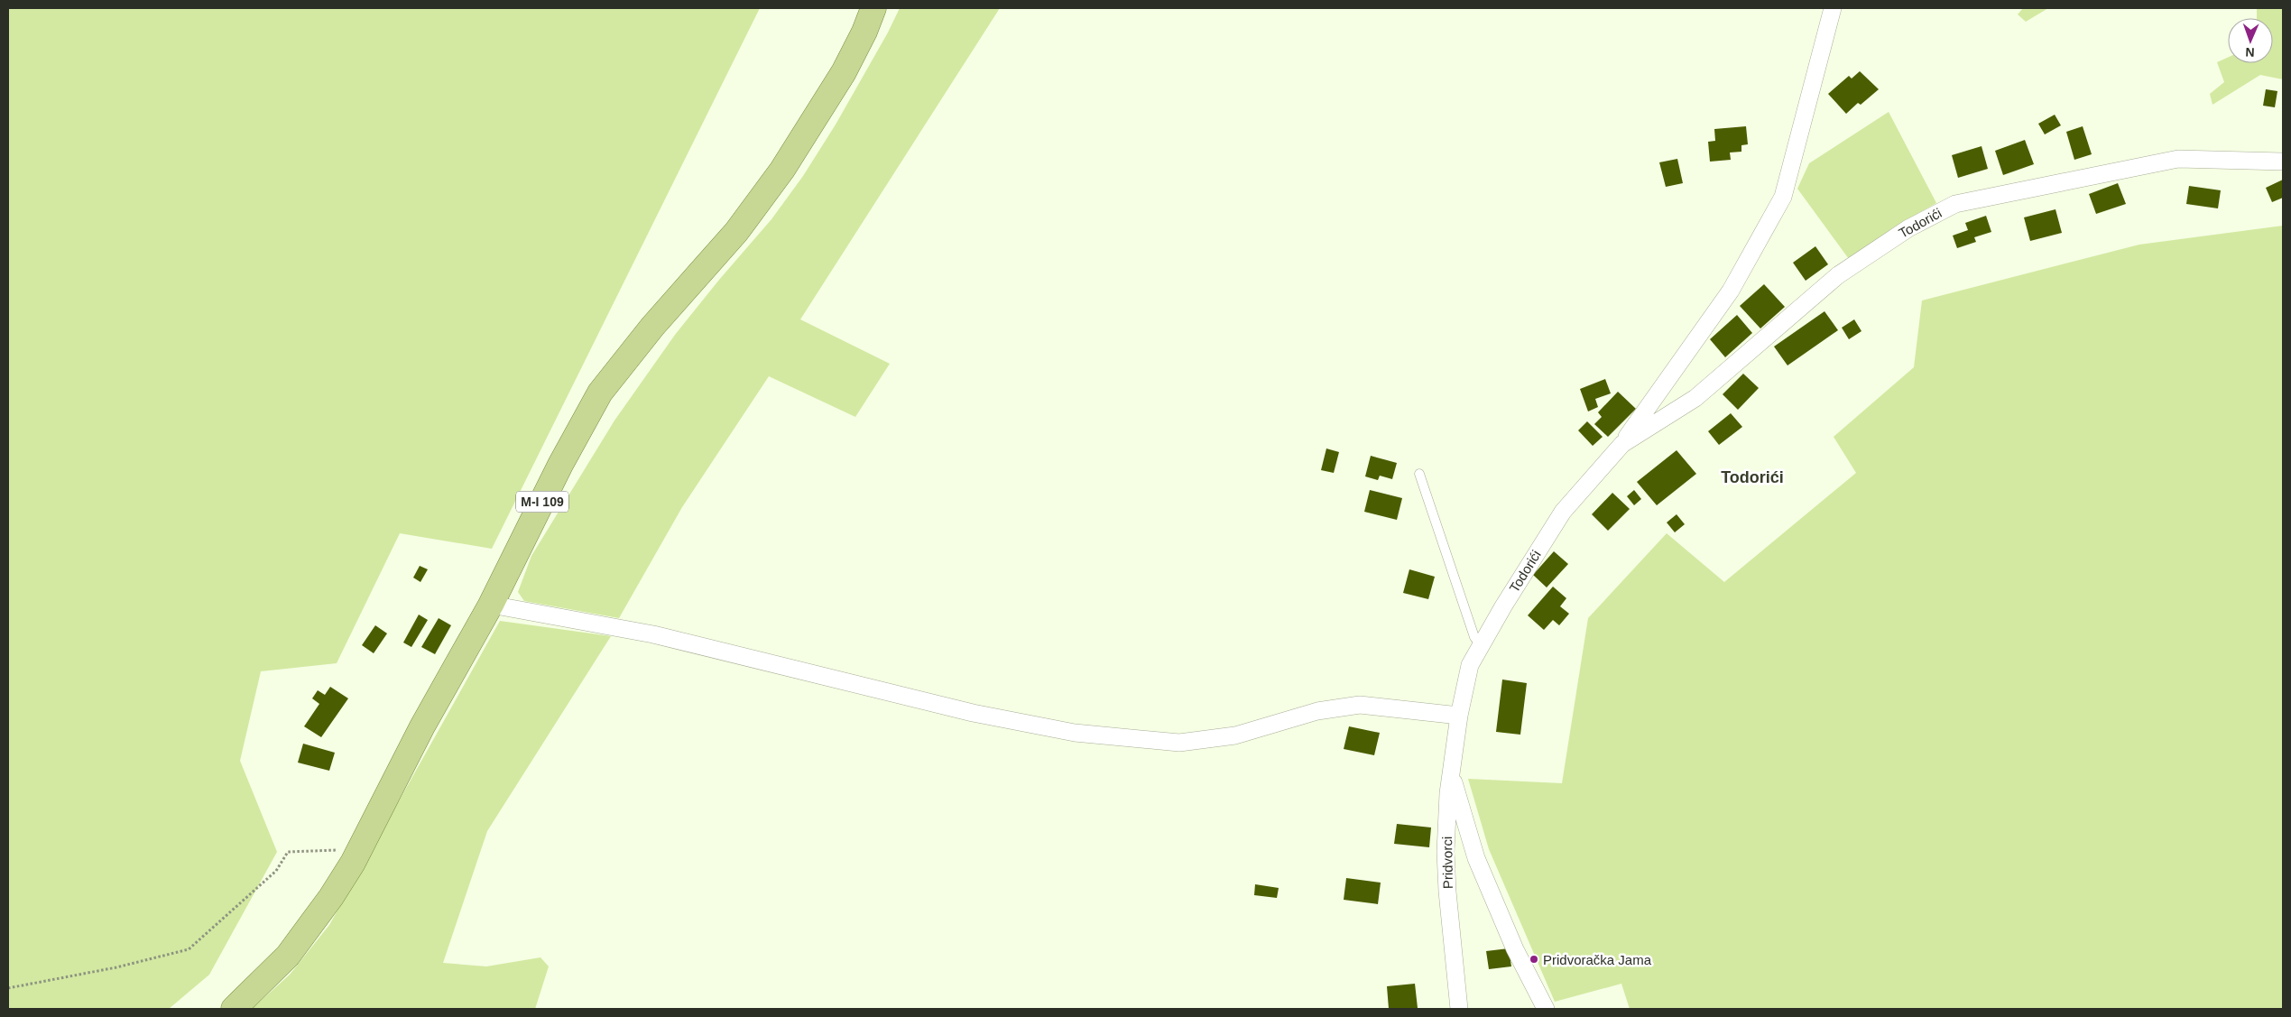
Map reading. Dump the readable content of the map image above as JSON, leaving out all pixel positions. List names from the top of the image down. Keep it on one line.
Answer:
{"streets":{"main road":["M-I 109"],"street":["Todorići","Pridvorci"]},"crossings":[["Todorići","Pridvorci"]],"districts":["Todorići"],"places":["Pridvoračka Jama"],"north":"bottom"}
